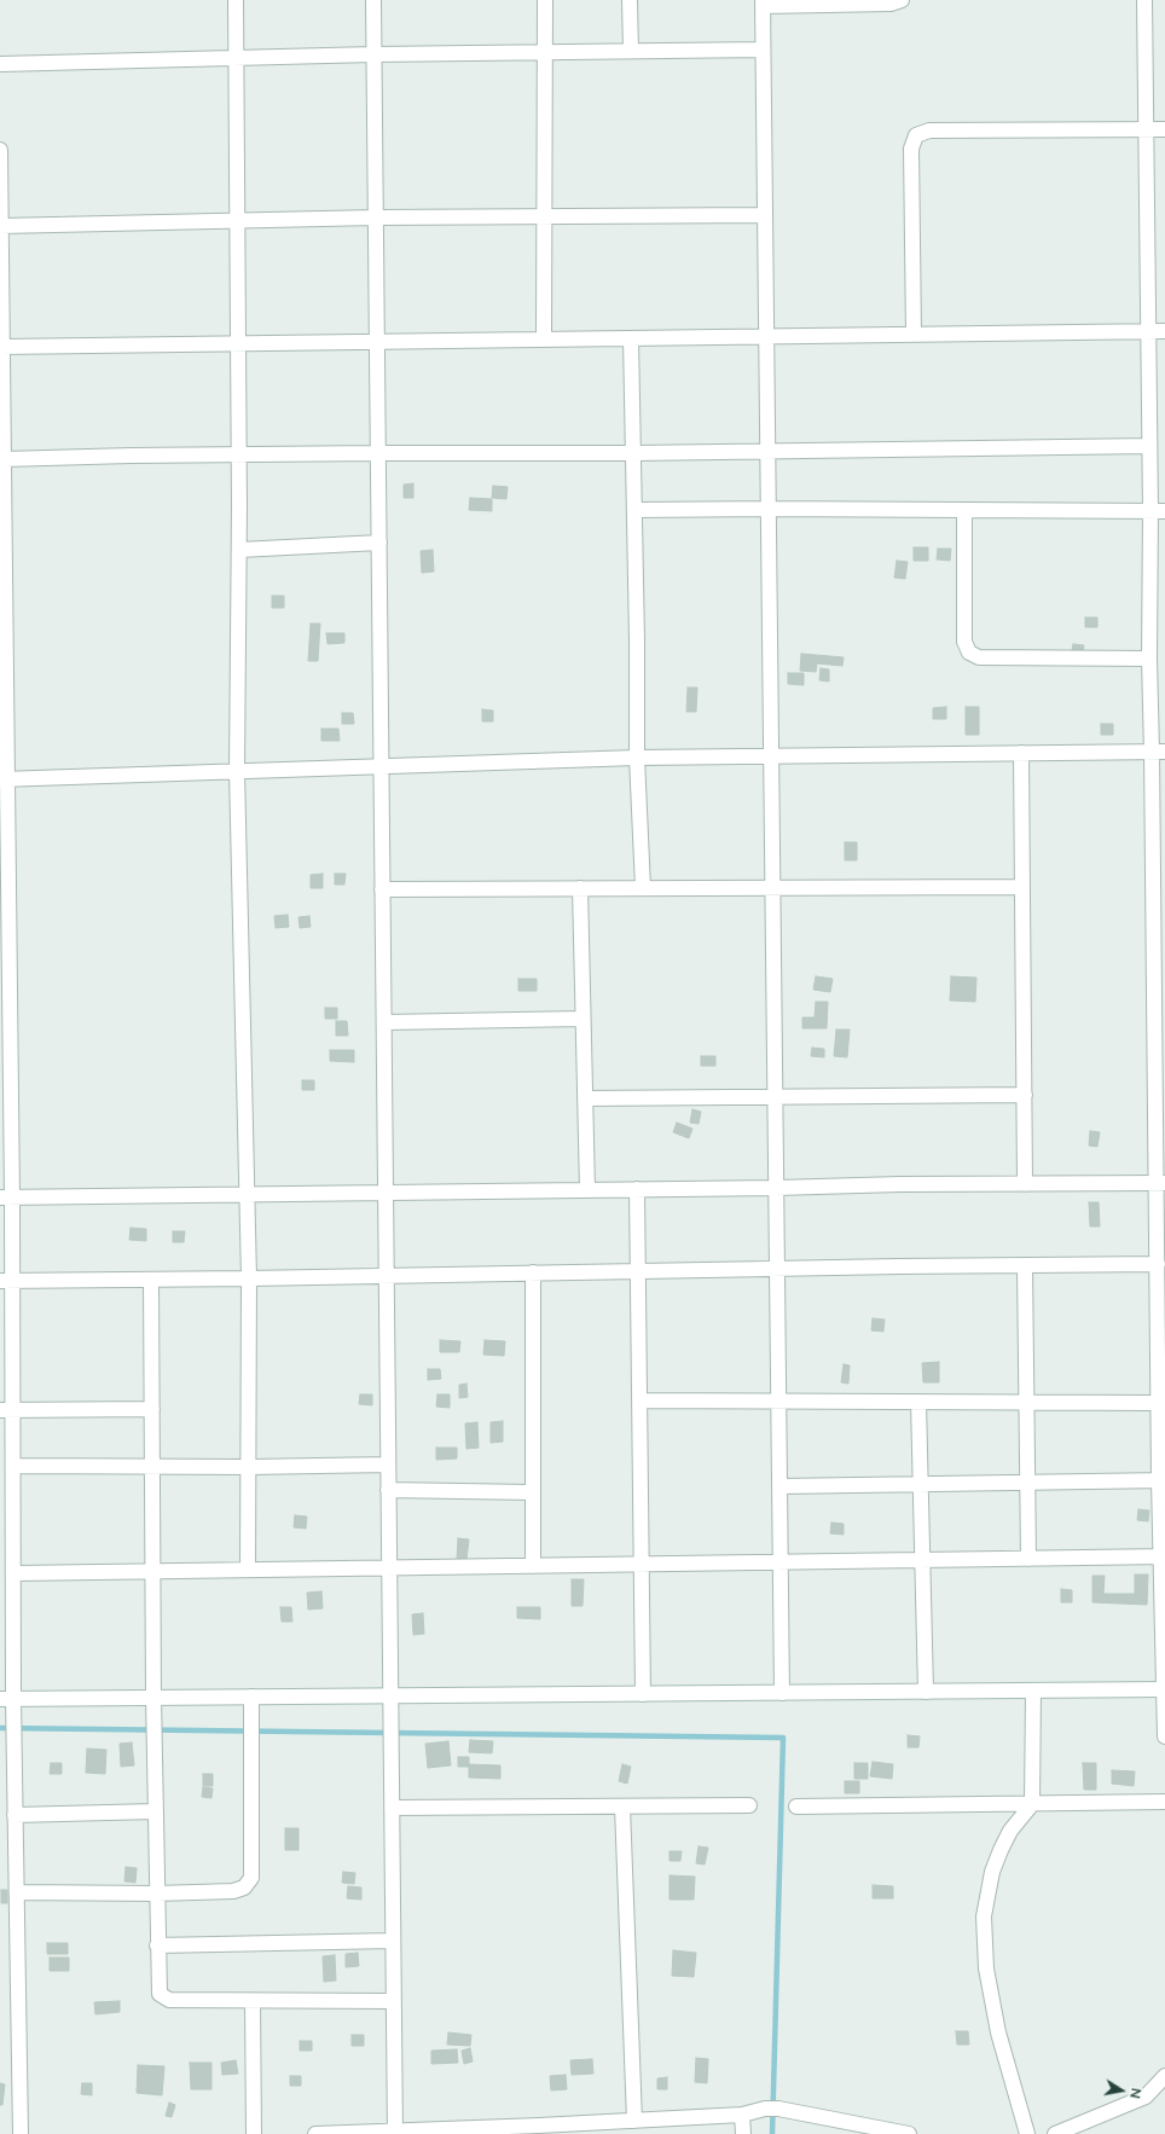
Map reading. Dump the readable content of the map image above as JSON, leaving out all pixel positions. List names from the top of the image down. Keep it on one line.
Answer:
{"north":"right"}
